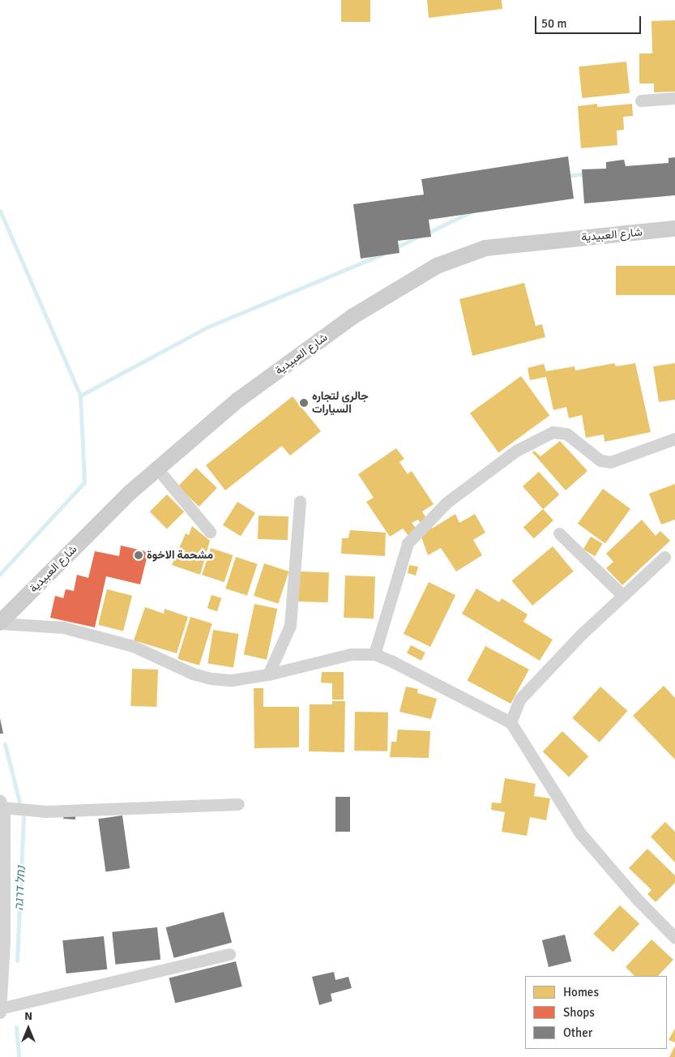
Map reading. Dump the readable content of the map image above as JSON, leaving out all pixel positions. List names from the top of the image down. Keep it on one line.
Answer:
{"streets":{"main road":["شارع العبيدية"]},"water":["נחל דרגה"],"places":["جالري لتجاره السيارات","مشحمة الاخوة"],"legend":["Homes","Shops","Other"],"scale_bar":"50 m","north":"top"}
